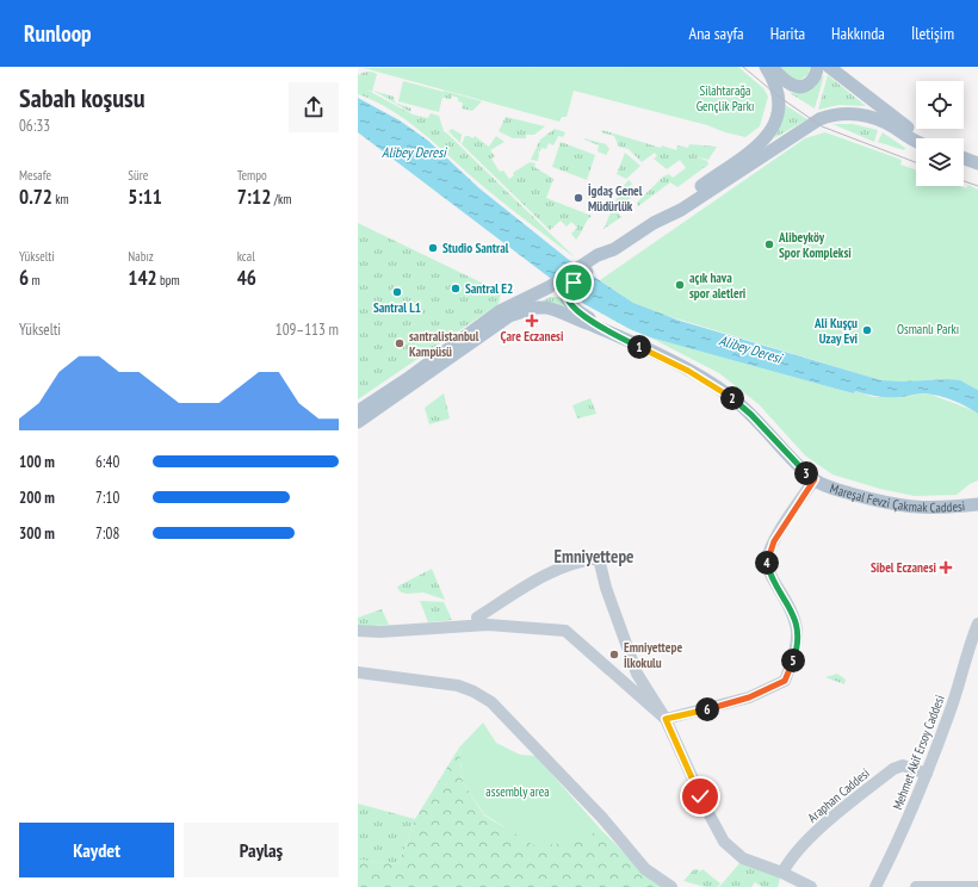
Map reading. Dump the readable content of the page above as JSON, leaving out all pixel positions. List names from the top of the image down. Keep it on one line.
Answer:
{"streets":{"main road":["Mareşal Fevzi Çakmak Caddesi"],"street":["Mehmet Akif Ersoy Caddesi","Araphan Caddesi"]},"crossings":[["Mehmet Akif Ersoy Caddesi","Araphan Caddesi"]],"districts":["Emniyettepe"],"water":["Alibey Deresi"],"parks":["Silahtarağa Gençlik Parkı","Osmanlı Parkı","assembly area"],"places":{"other":["İgdaş Genel Müdürlük","Alibeyköy Spor Kompleksi","Studio Santral","açık hava spor aletleri","Santral E2","Santral L1","Ali Kuşçu Uzay Evi","santralistanbul Kampüsü","Emniyettepe İlkokulu"],"health":["Çare Eczanesi","Sibel Eczanesi"]},"page":{"header":"Runloop","nav":["Ana sayfa","Harita","Hakkında","İletişim"],"heading":["Sabah koşusu","06:33"],"stats":[["Mesafe","0.72 km"],["Süre","5:11"],["Tempo","7:12 /km"],["Yükselti","6 m"],["Nabız","142 bpm"],["kcal","46"]],"chart":["Yükselti","109–113 m"],"pins":["1","2","3","4","5","6"],"list":[{"name":"100 m","note":"6:40"},{"name":"200 m","note":"7:10"},{"name":"300 m","note":"7:08"}],"buttons":["Kaydet","Paylaş"]}}
